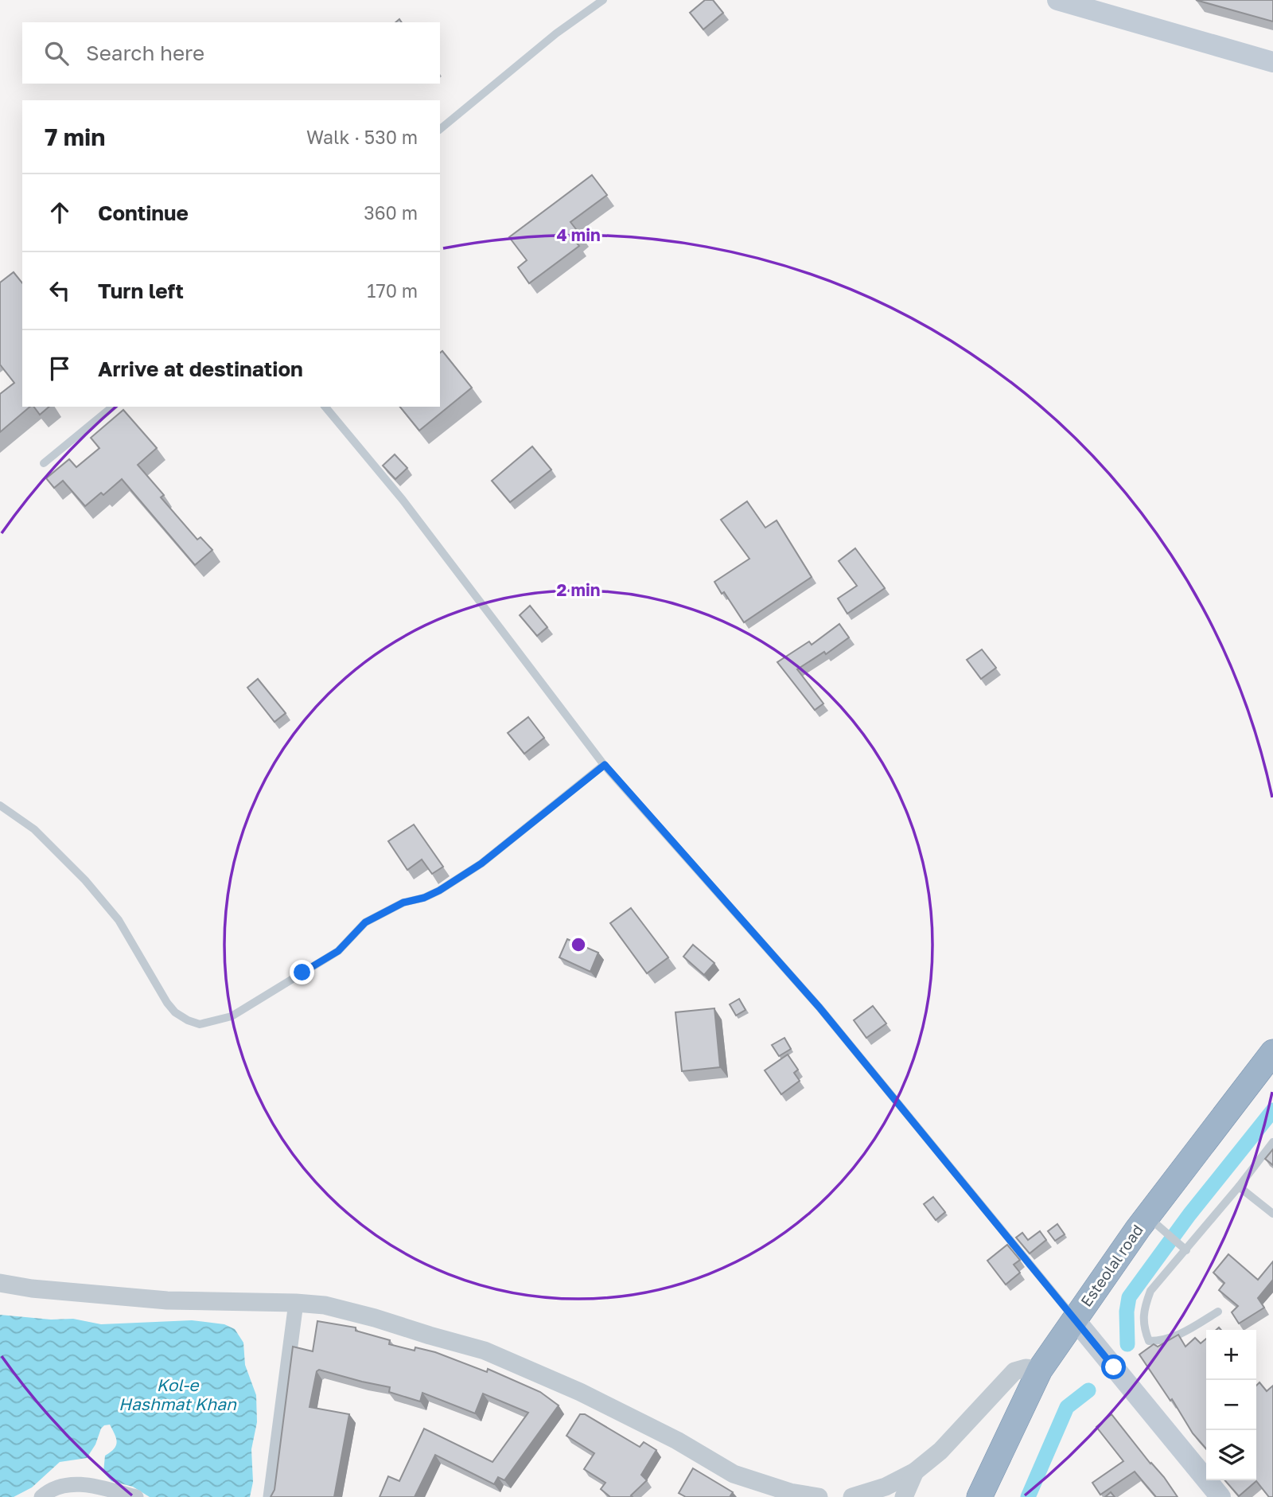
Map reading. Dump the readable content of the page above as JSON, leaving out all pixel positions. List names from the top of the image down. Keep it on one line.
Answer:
{"streets":{"highway":["Esteolal road"]},"water":["Kol-e Hashmat Khan"],"page":{"search":"Search here","heading":["7 min","Walk · 530 m"],"list":[["Continue","360 m"],["Turn left","170 m"],"Arrive at destination"],"map_buttons":["+","−"]},"rings":["4 min","2 min"]}
